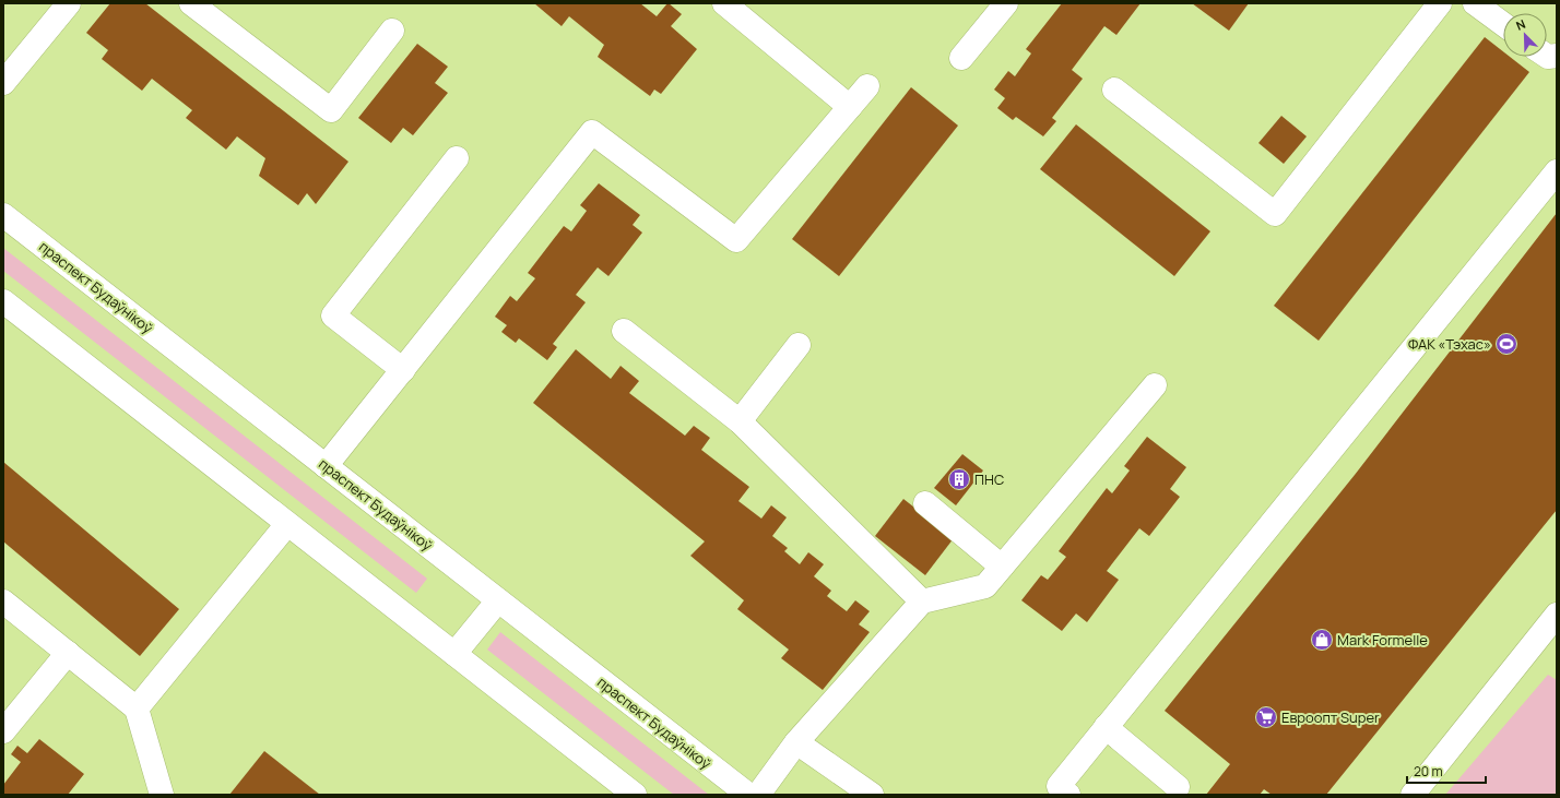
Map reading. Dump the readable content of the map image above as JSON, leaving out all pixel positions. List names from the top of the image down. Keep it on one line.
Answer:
{"streets":{"main road":["праспект Будаўнікоў"]},"places":{"sports":["ФАК «Тэхас»"],"building":["ПНС"],"shop":["Mark Formelle"],"supermarket":["Евроопт Super"]},"scale_bar":"20 m","north":"top left"}
